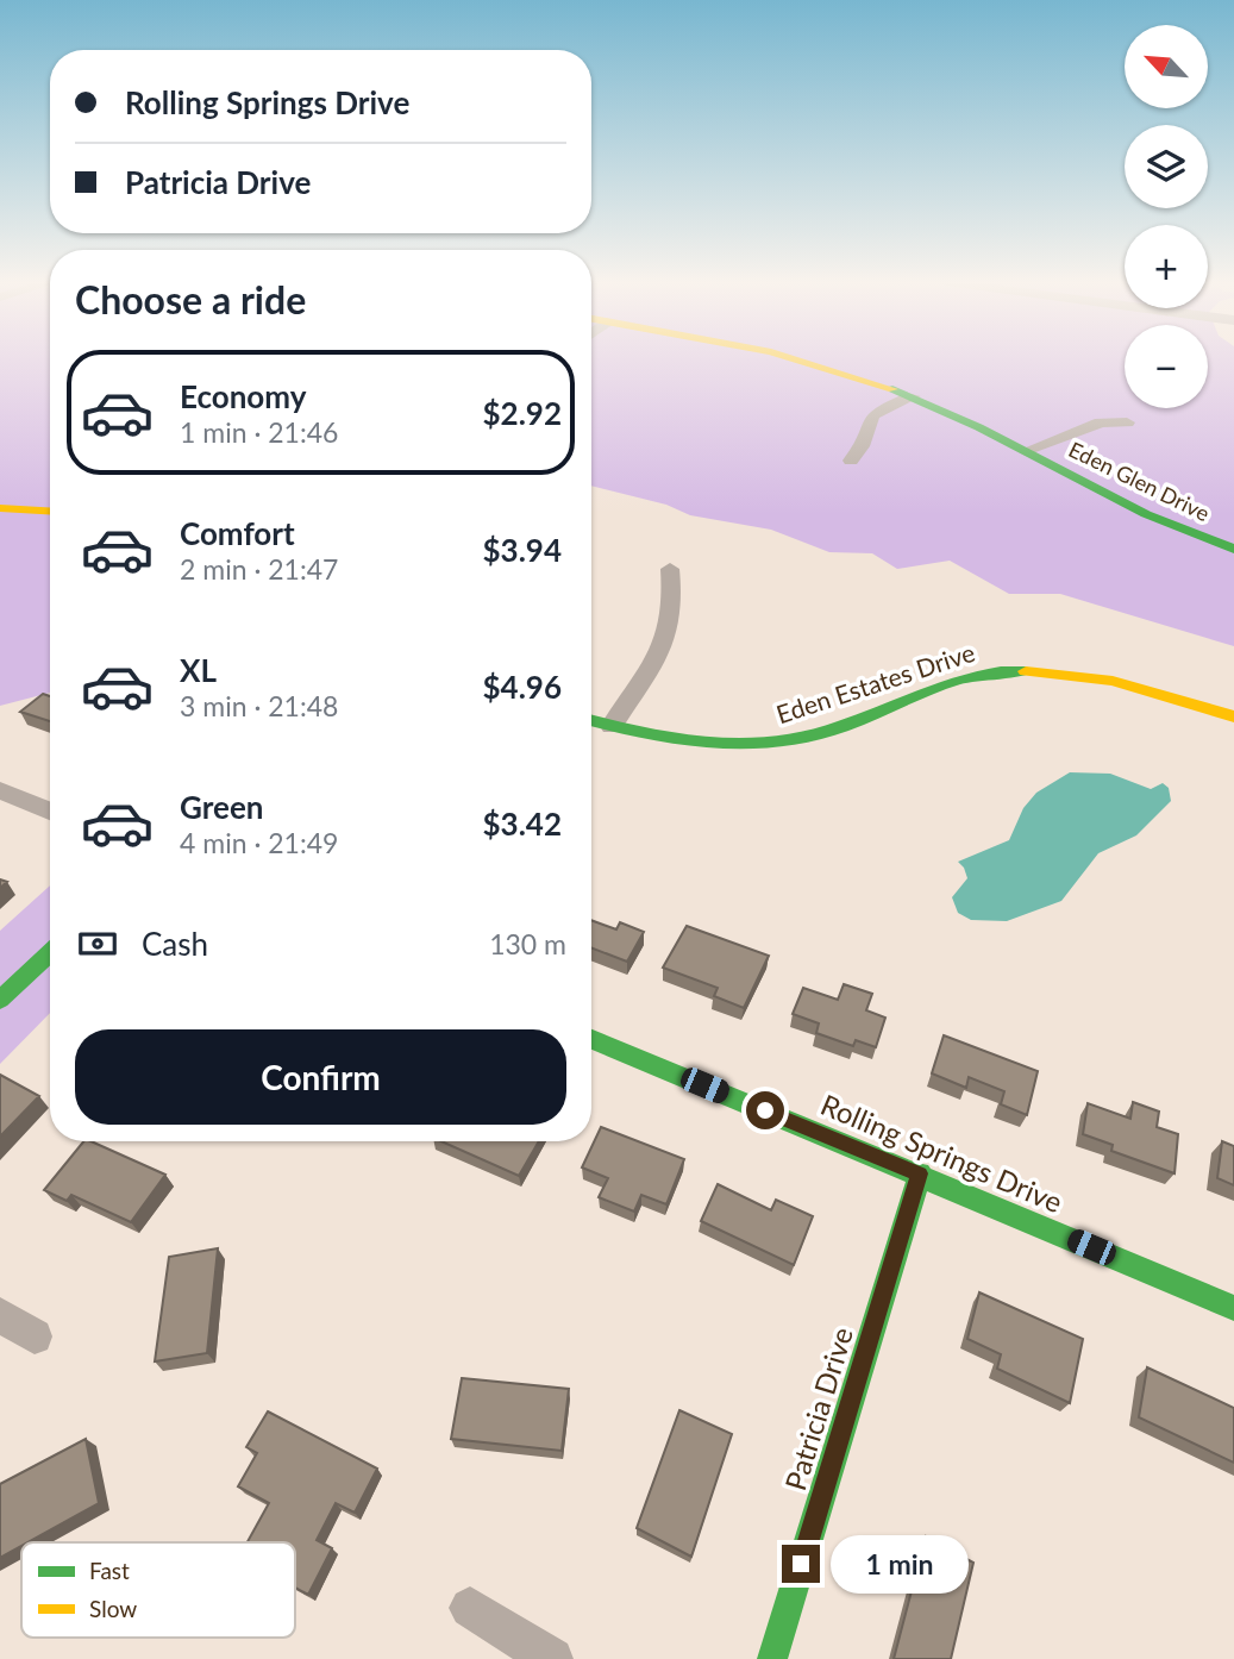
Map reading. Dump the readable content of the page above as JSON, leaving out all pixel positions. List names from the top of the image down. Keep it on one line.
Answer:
{"streets":{"street":["Eden Glen Drive","Eden Estates Drive","Rolling Springs Drive","Patricia Drive"]},"crossings":[["Rolling Springs Drive","Patricia Drive"]],"legend":["Fast","Slow"],"north":"top left","page":{"map_buttons":["+","−"],"banner":["Rolling Springs Drive","Patricia Drive"],"heading":"Choose a ride","list":[{"name":"Economy","note":"1 min · 21:46","value":"$2.92"},{"name":"Comfort","note":"2 min · 21:47","value":"$3.94"},{"name":"XL","note":"3 min · 21:48","value":"$4.96"},{"name":"Green","note":"4 min · 21:49","value":"$3.42"}],"pay":["Cash","130 m"],"buttons":"Confirm","bubble":"1 min"}}
